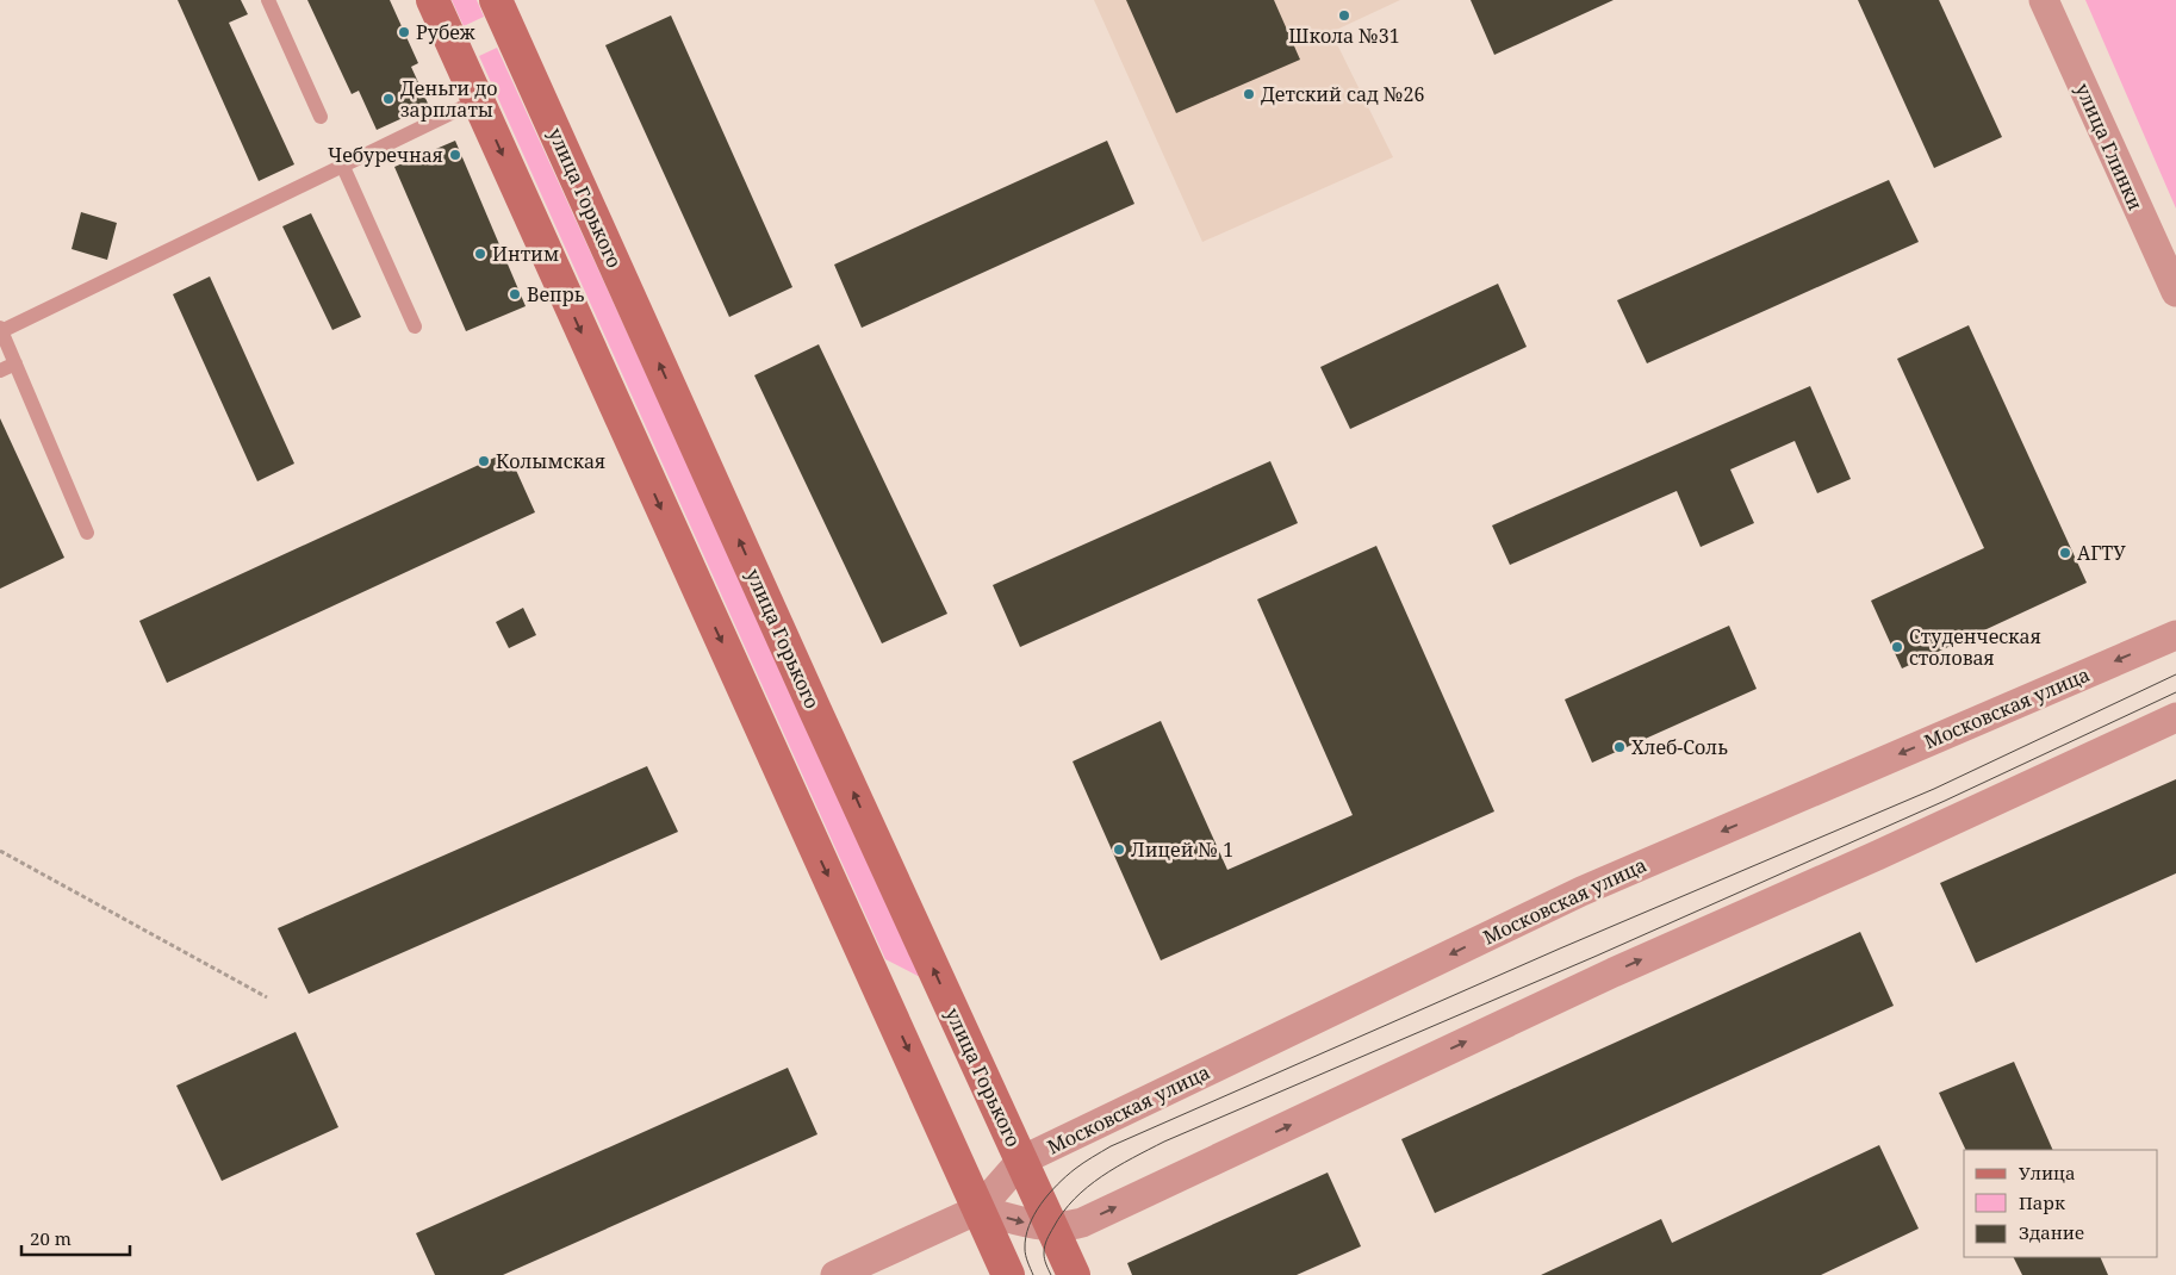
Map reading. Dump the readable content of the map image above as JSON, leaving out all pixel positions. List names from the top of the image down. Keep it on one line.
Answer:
{"streets":{"main road":["улица Горького"],"street":["улица Глинки","Московская улица"]},"crossings":[["улица Горького","Московская улица"]],"places":["Школа №31","Рубеж","Детский сад №26","Деньги до зарплаты","Чебуречная","Интим","Вепрь","Колымская","АГТУ","Студенческая столовая","Хлеб-Соль","Лицей № 1"],"legend":["Улица","Парк","Здание"],"scale_bar":"20 m"}
